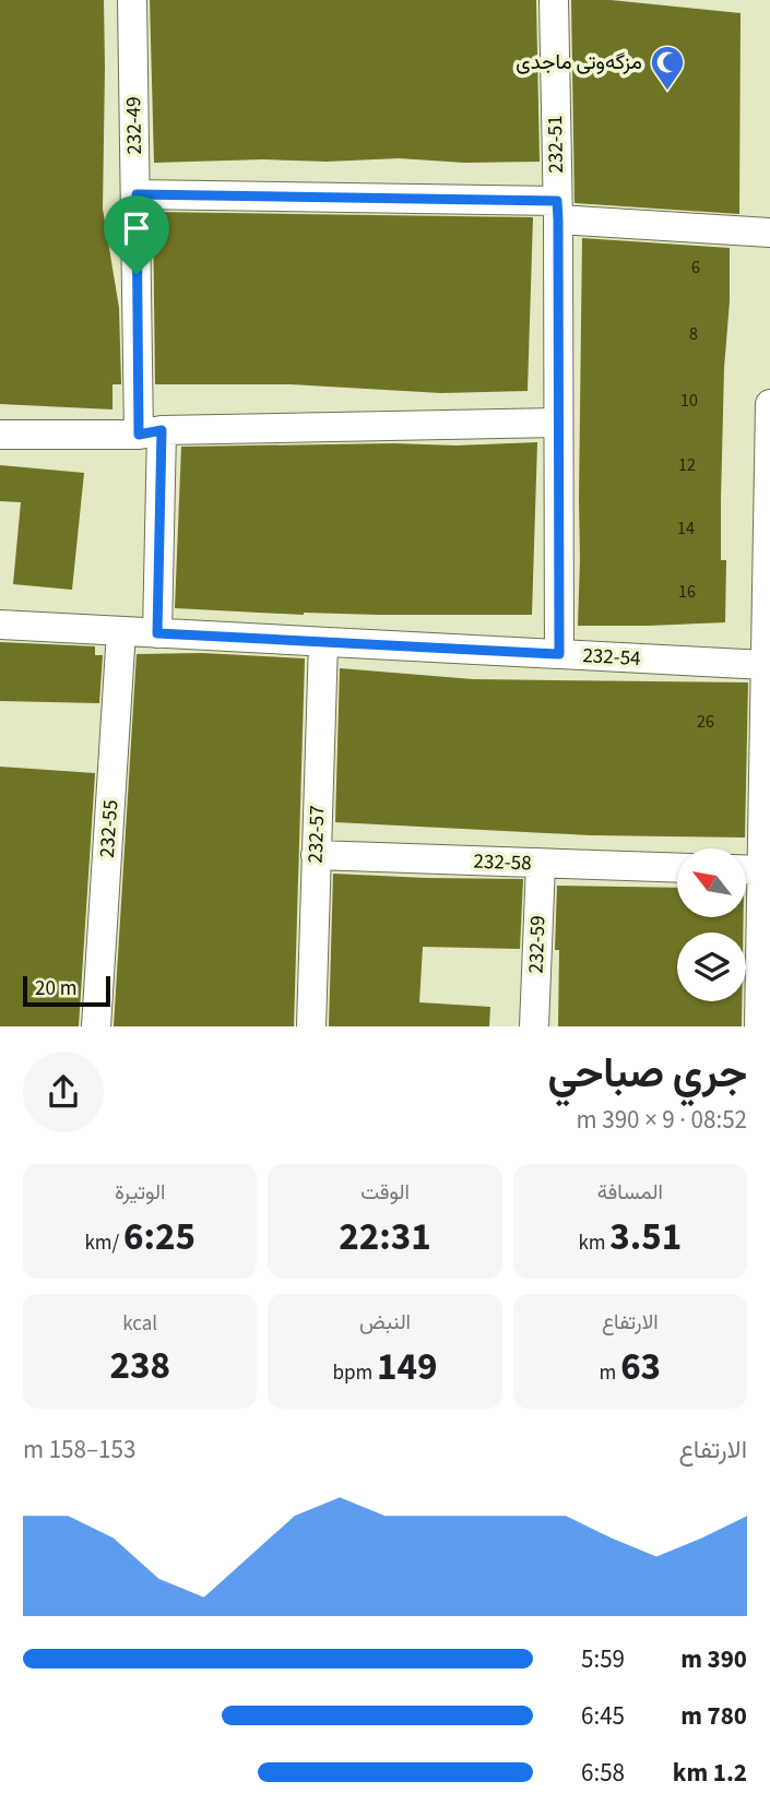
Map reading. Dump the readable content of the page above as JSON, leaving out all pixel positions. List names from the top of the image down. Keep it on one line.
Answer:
{"streets":{"street":["232-49","232-51","232-54","232-55","232-57","232-58","232-59"]},"crossings":[["232-49","232-54"],["232-51","232-54"],["232-54","232-55"],["232-54","232-57"],["232-57","232-58"],["232-58","232-59"]],"places":{"mosque":["مزگەوتی ماجدی"]},"house_numbers":["6","8","10","12","14","16","26"],"scale_bar":"20 m","north":"top left","page":{"scale":"20 m","heading":["جري صباحي","08:52 · 9 × 390 m"],"stats":[["المسافة","3.51 km"],["الوقت","22:31"],["الوتيرة","6:25 /km"],["الارتفاع","63 m"],["النبض","149 bpm"],["kcal","238"]],"chart":["الارتفاع","153–158 m"],"list":[{"name":"390 m","note":"5:59"},{"name":"780 m","note":"6:45"},{"name":"1.2 km","note":"6:58"}]}}
